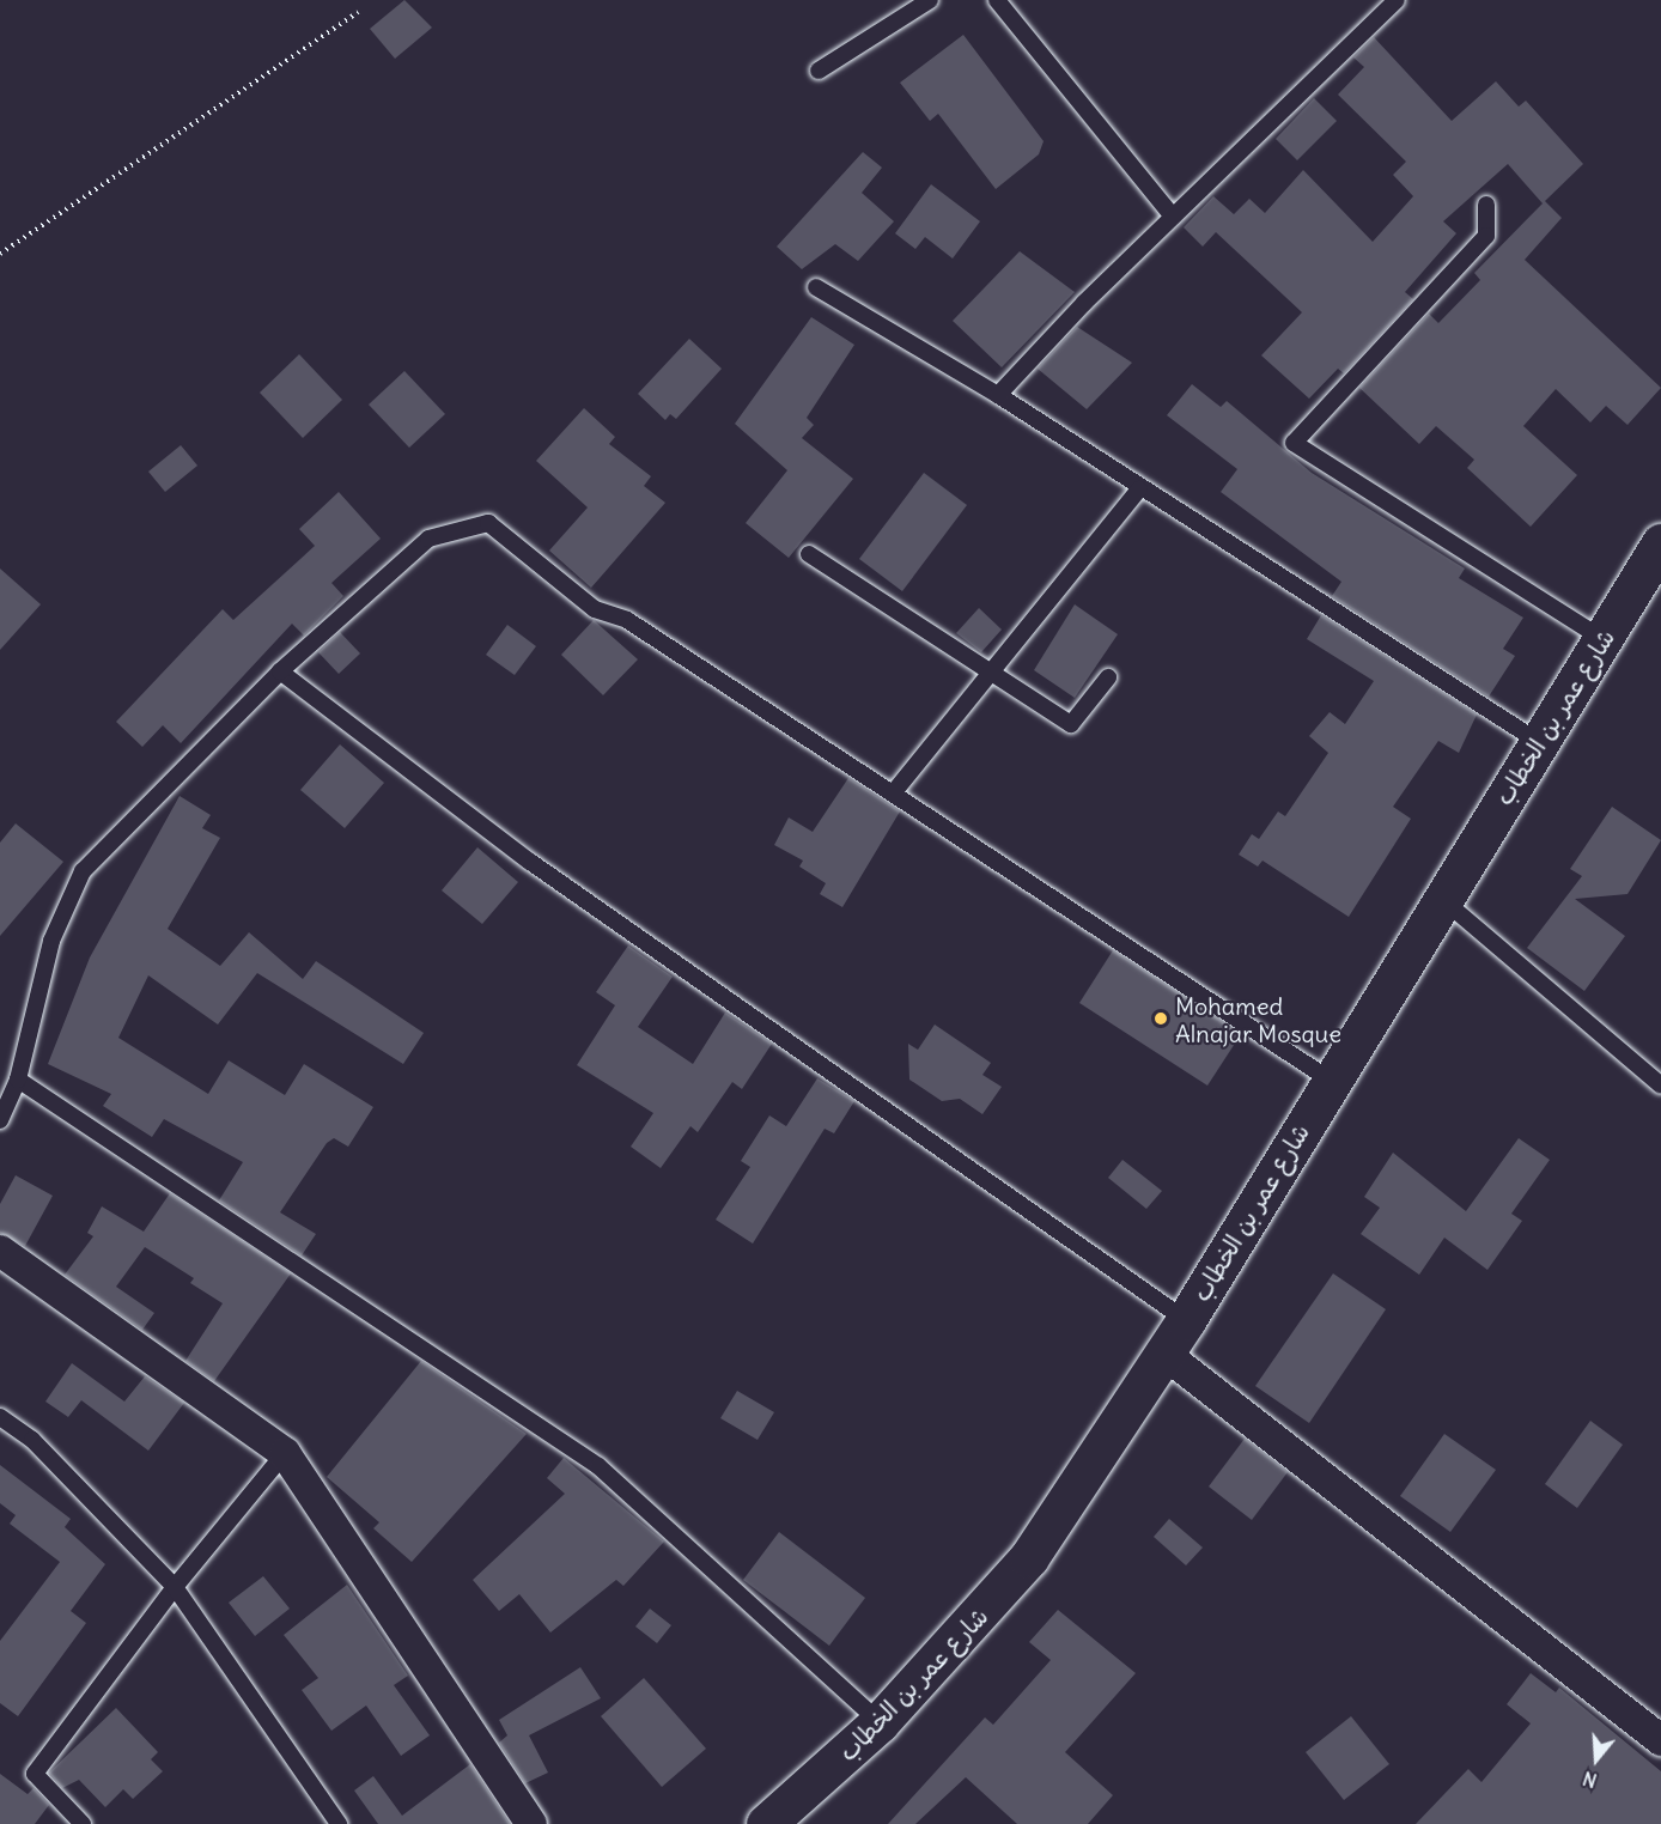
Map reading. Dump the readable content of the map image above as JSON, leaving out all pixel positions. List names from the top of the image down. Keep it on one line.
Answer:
{"streets":{"main road":["شارع عمر بن الخطاب"]},"places":["Mohamed Alnajar Mosque"],"north":"bottom"}
